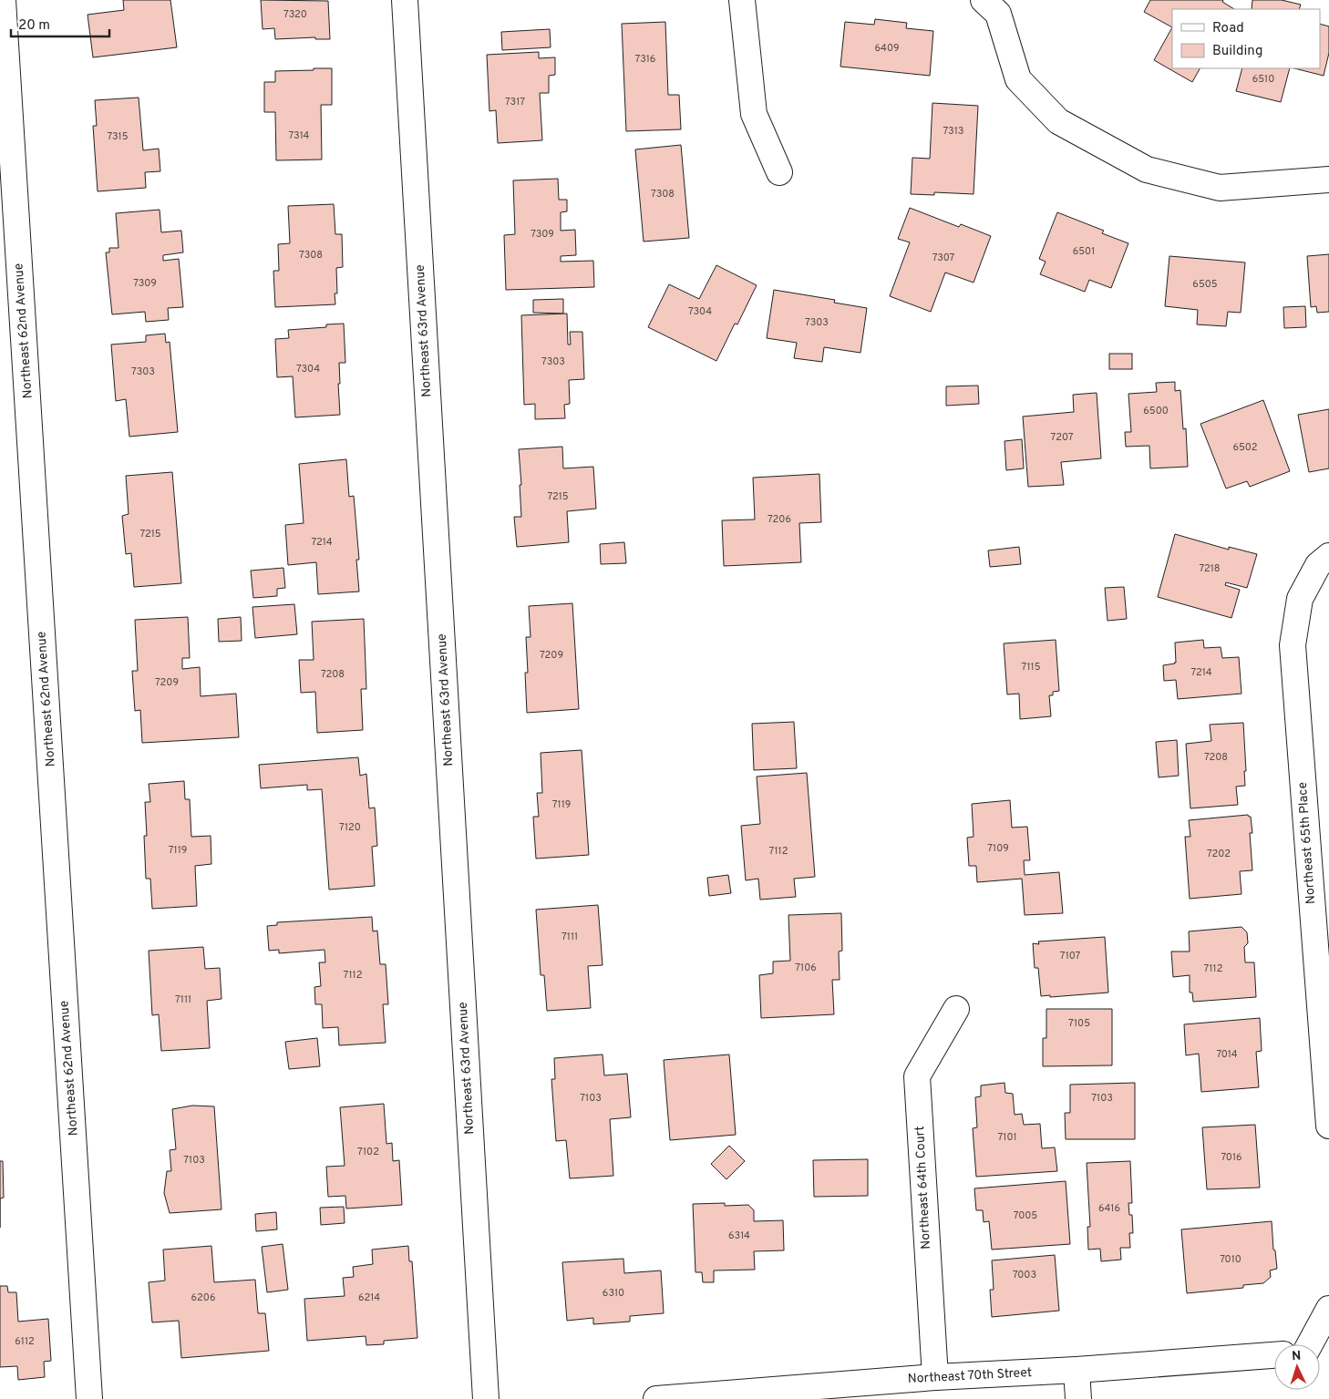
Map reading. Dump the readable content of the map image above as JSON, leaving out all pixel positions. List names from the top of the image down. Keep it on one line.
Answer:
{"streets":{"street":["Northeast 62nd Avenue","Northeast 63rd Avenue","Northeast 65th Place","Northeast 64th Court","Northeast 70th Street"]},"crossings":[["Northeast 64th Court","Northeast 70th Street"]],"house_numbers":["7320","6409","7316","6510","7317","7313","7314","7315","7308","7309","6501","7308","7307","7309","6505","7304","7303","7303","7304","7303","6500","7207","6502","7215","7206","7215","7214","7218","7209","7115","7214","7208","7209","7208","7119","7120","7109","7119","7112","7202","7111","7107","7106","7112","7112","7111","7105","7014","7103","7103","7101","7102","7016","7103","6416","7005","6314","7010","7003","6310","6206","6214","6112"],"legend":["Road","Building"],"scale_bar":"20 m","north":"top"}
